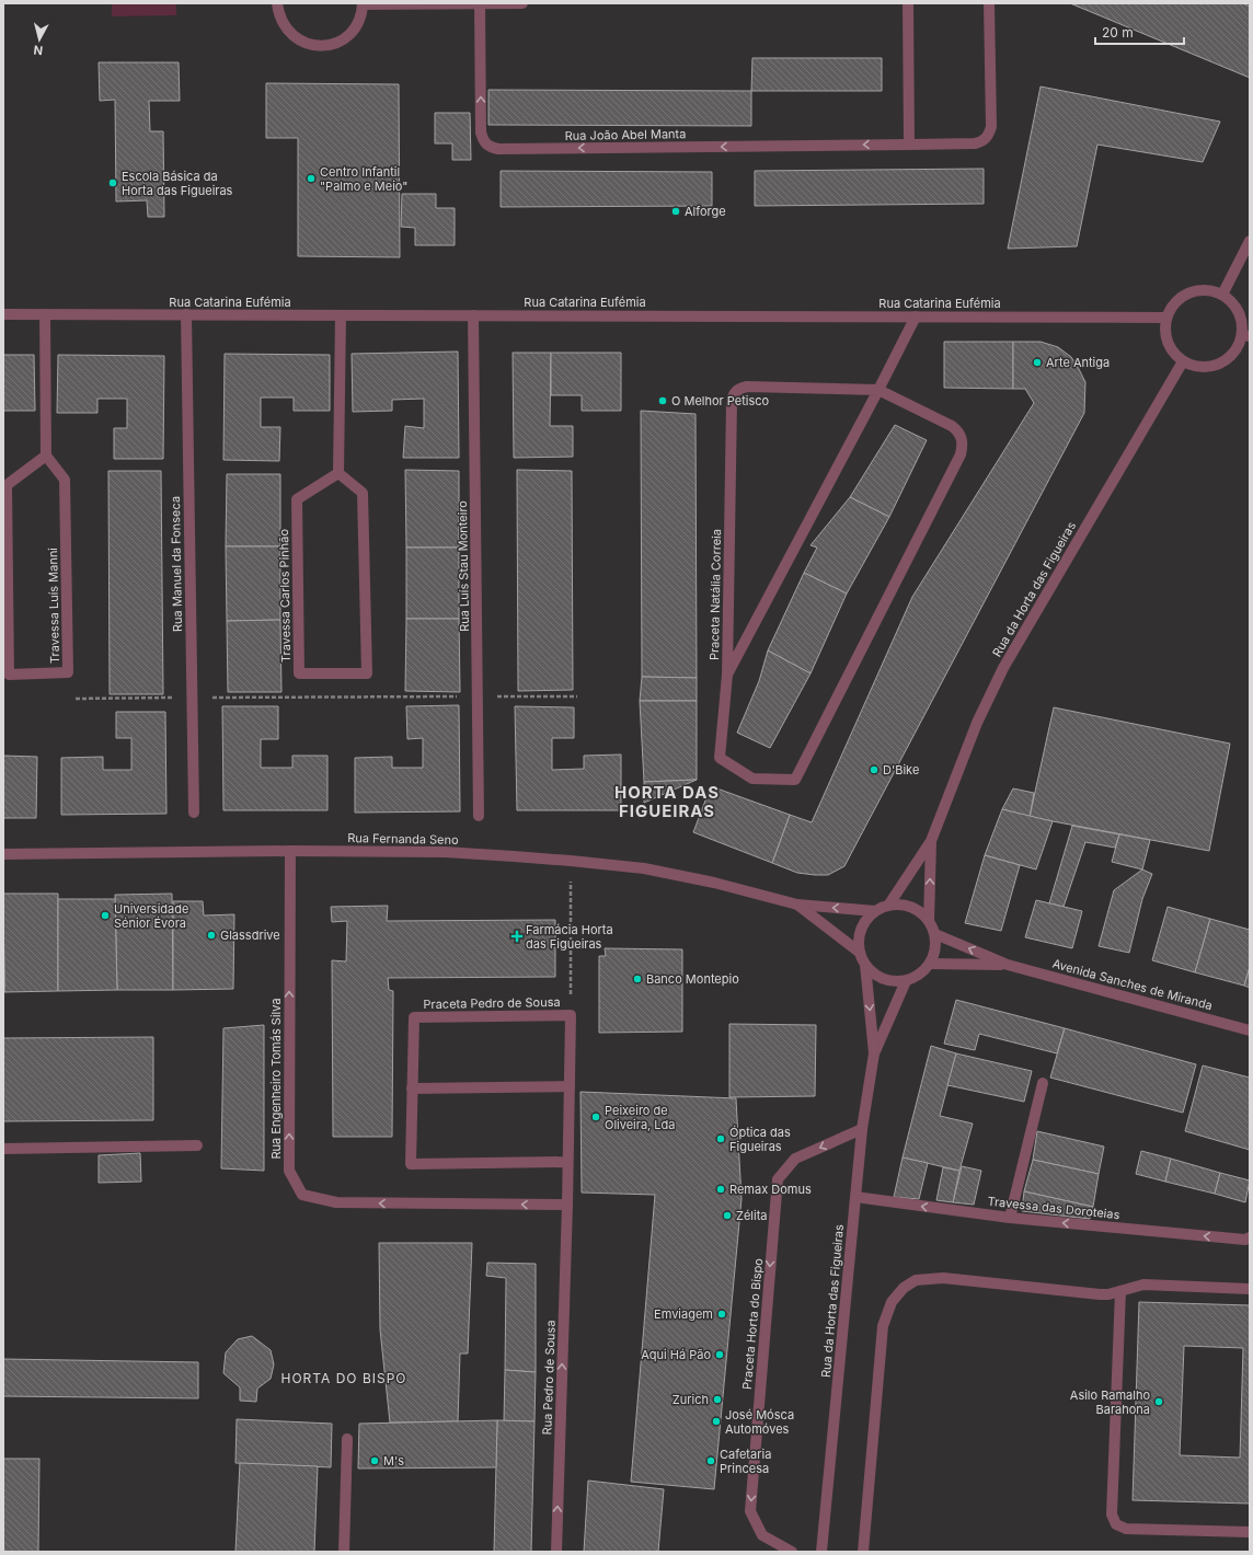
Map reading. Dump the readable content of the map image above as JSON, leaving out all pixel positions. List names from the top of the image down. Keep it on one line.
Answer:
{"streets":{"street":["Rua João Abel Manta","Rua Catarina Eufémia","Rua Manuel da Fonseca","Rua Luís Stau Monteiro","Rua da Horta das Figueiras","Praceta Natália Correia","Travessa Carlos Pinhão","Travessa Luís Manni","Rua Fernanda Seno","Avenida Sanches de Miranda","Praceta Pedro de Sousa","Rua Engenheiro Tomás Silva","Travessa das Doroteias","Praceta Horta do Bispo","Rua Pedro de Sousa"]},"crossings":[["Rua Catarina Eufémia","Rua Manuel da Fonseca"],["Rua Catarina Eufémia","Rua Luís Stau Monteiro"],["Rua Catarina Eufémia","Rua da Horta das Figueiras"],["Rua Catarina Eufémia","Praceta Natália Correia"],["Rua da Horta das Figueiras","Rua Fernanda Seno"],["Rua da Horta das Figueiras","Avenida Sanches de Miranda"],["Rua da Horta das Figueiras","Travessa das Doroteias"],["Rua da Horta das Figueiras","Praceta Horta do Bispo"],["Rua Fernanda Seno","Avenida Sanches de Miranda"],["Rua Fernanda Seno","Rua Engenheiro Tomás Silva"],["Praceta Pedro de Sousa","Rua Engenheiro Tomás Silva"],["Praceta Pedro de Sousa","Rua Pedro de Sousa"],["Rua Engenheiro Tomás Silva","Rua Pedro de Sousa"]],"one_way":["Praceta Horta do Bispo","Rua Pedro de Sousa"],"districts":["HORTA DAS FIGUEIRAS","HORTA DO BISPO"],"places":{"other":["Centro Infantil \"Palmo e Meio\"","Escola Básica da Horta das Figueiras","Alforge","Arte Antiga","O Melhor Petisco","D'Bike","Universidade Sénior Évora","Glassdrive","Banco Montepio","Peixeiro de Oliveira, Lda","Óptica das Figueiras","Remax Domus","Zélita","Emviagem","Aqui Há Pão","Zurich","Asilo Ramalho Barahona","José Mósca Automóves","M's","Cafetaria Princesa"],"health":["Farmácia Horta das Figueiras"]},"scale_bar":"20 m","north":"bottom"}
